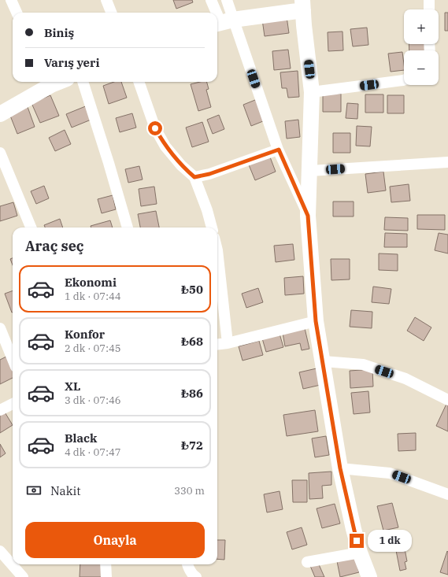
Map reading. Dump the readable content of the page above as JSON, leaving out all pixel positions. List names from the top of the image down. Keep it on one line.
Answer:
{"page":{"map_buttons":["+","−"],"banner":["Biniş","Varış yeri"],"heading":"Araç seç","list":[{"name":"Ekonomi","note":"1 dk · 07:44","value":"₺50"},{"name":"Konfor","note":"2 dk · 07:45","value":"₺68"},{"name":"XL","note":"3 dk · 07:46","value":"₺86"},{"name":"Black","note":"4 dk · 07:47","value":"₺72"}],"pay":["Nakit","330 m"],"buttons":"Onayla","bubble":"1 dk"}}
